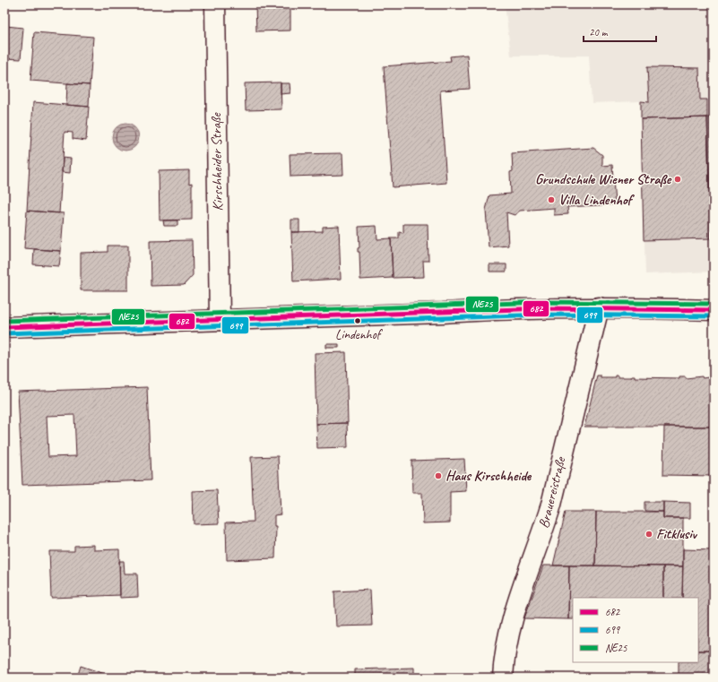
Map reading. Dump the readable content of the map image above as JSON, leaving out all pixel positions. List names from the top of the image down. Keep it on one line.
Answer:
{"streets":{"main road":["Kirschheider Straße","Brauereistraße"]},"places":["Grundschule Wiener Straße","Villa Lindenhof","Lindenhof","Haus Kirschheide","Fitklusiv"],"lines":["transit line NE25","transit line 682","transit line 699"],"legend":["682","699","NE25"],"scale_bar":"20 m"}
